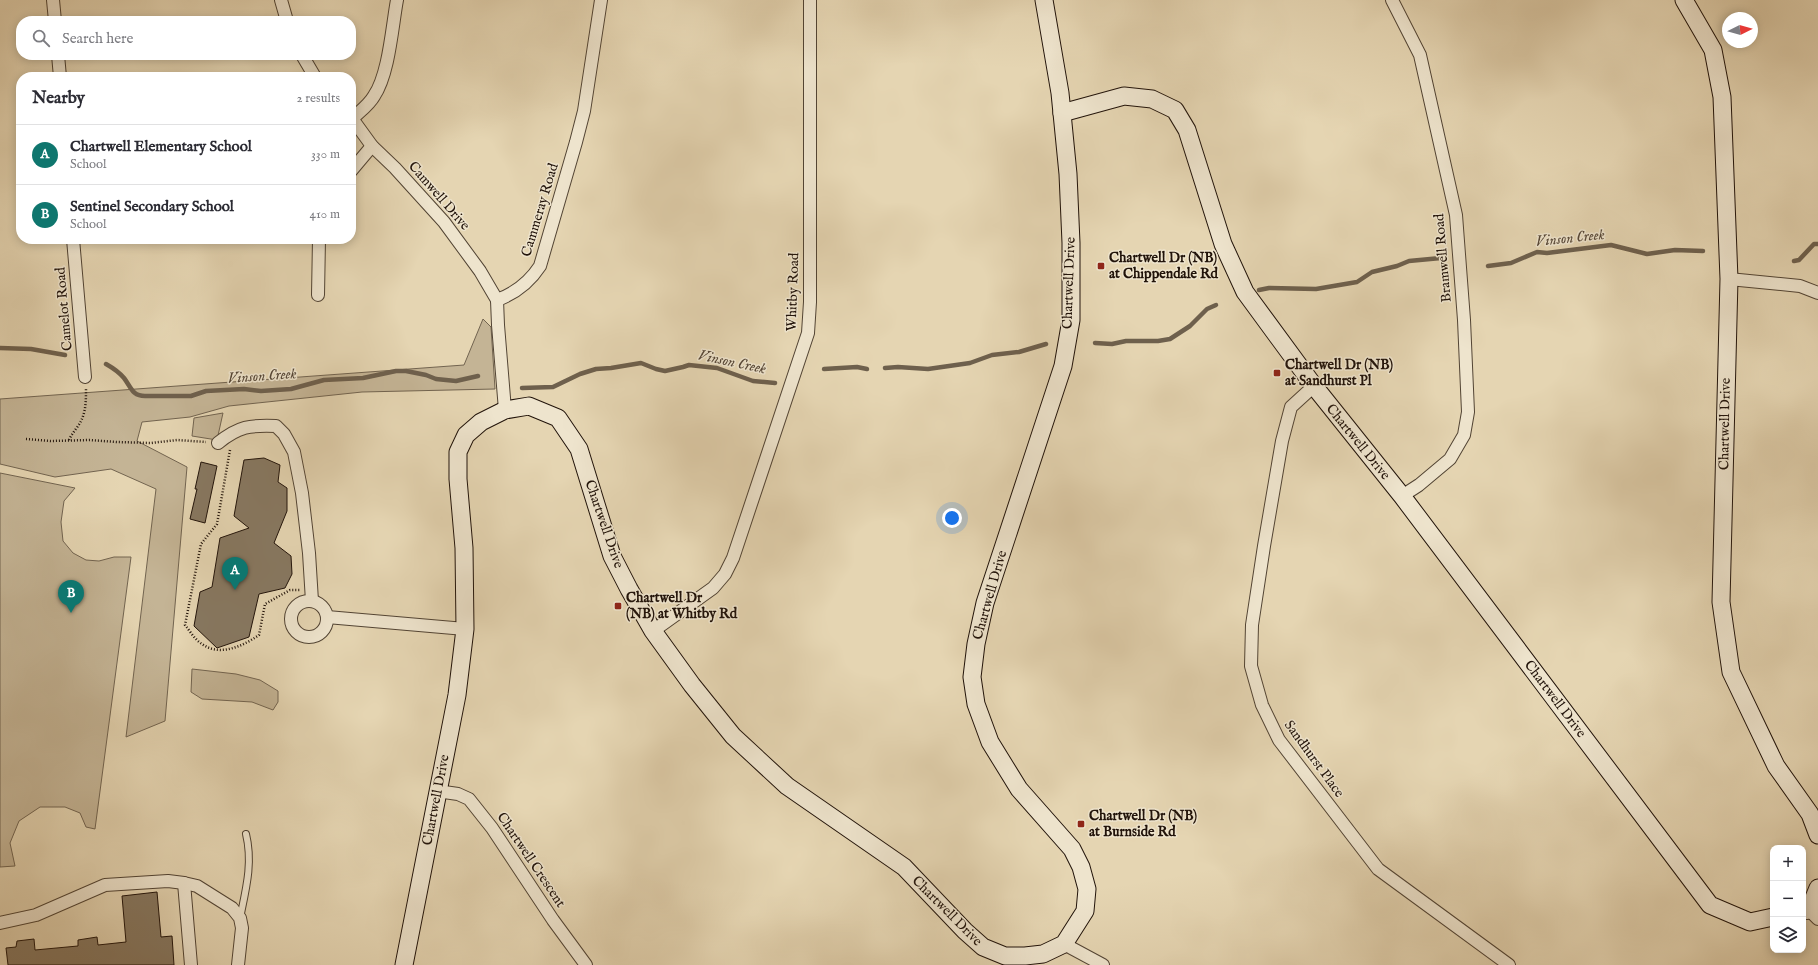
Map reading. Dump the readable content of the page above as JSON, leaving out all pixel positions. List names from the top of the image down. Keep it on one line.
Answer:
{"streets":{"street":["Camwell Drive","Cammeray Road","Bramwell Road","Chartwell Drive","Whitby Road","Camelot Road","Sandhurst Place","Chartwell Crescent"]},"crossings":[["Camwell Drive","Cammeray Road"],["Bramwell Road","Chartwell Drive"],["Chartwell Drive","Whitby Road"],["Chartwell Drive","Sandhurst Place"],["Chartwell Drive","Chartwell Crescent"]],"water":["Vinson Creek"],"places":{"transit":["Chartwell Dr (NB) at Chippendale Rd","Chartwell Dr (NB) at Sandhurst Pl","Chartwell Dr (NB) at Whitby Rd","Chartwell Dr (NB) at Burnside Rd"]},"north":"right","page":{"search":"Search here","heading":["Nearby","2 results"],"list":[{"mark":"A","name":"Chartwell Elementary School","note":"School","value":"330 m"},{"mark":"B","name":"Sentinel Secondary School","note":"School","value":"410 m"}],"pins":["A","B"],"map_buttons":["+","−"]}}
